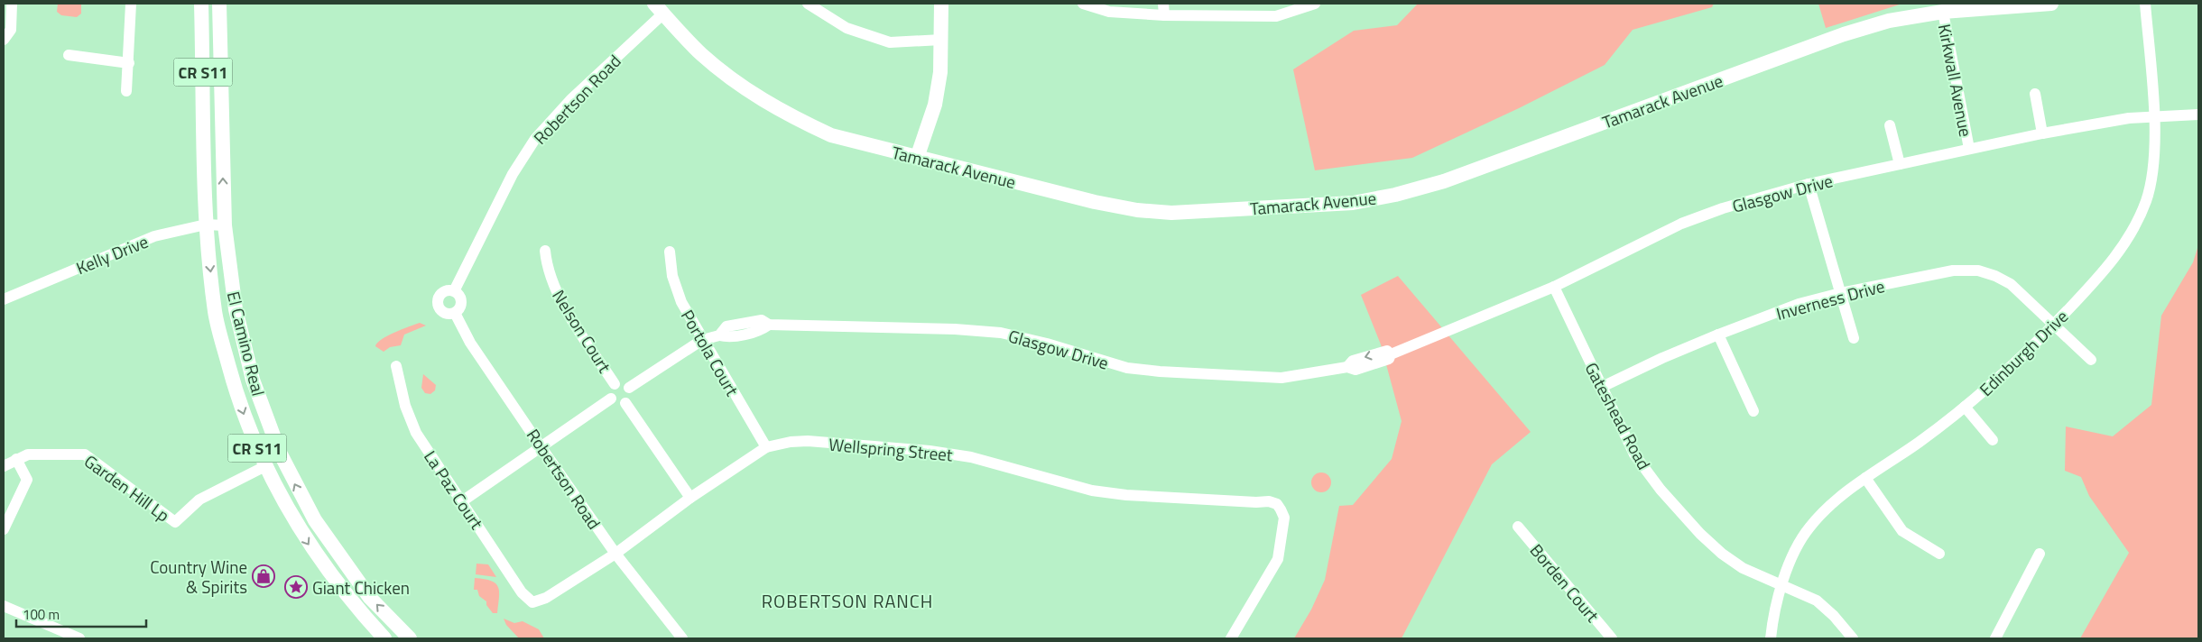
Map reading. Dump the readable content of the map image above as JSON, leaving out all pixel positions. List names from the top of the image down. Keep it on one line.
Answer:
{"streets":{"main road":["CR S11","Tamarack Avenue","El Camino Real"],"street":["Kirkwall Avenue","Robertson Road","Glasgow Drive","Kelly Drive","Inverness Drive","Nelson Court","Portola Court","Edinburgh Drive","Gateshead Road","Wellspring Street","Garden Hill Lp","La Paz Court","Borden Court"]},"crossings":[["Kirkwall Avenue","Tamarack Avenue"],["Kirkwall Avenue","Glasgow Drive"],["Robertson Road","Tamarack Avenue"],["Robertson Road","Wellspring Street"],["Glasgow Drive","Nelson Court"],["Glasgow Drive","Portola Court"],["Glasgow Drive","Edinburgh Drive"],["Glasgow Drive","Gateshead Road"],["Kelly Drive","El Camino Real"],["Inverness Drive","Edinburgh Drive"],["Inverness Drive","Gateshead Road"],["El Camino Real","Garden Hill Lp"],["Portola Court","Wellspring Street"],["Edinburgh Drive","Gateshead Road"],["Wellspring Street","La Paz Court"]],"districts":["ROBERTSON RANCH"],"places":{"shop":["Country Wine & Spirits"],"place":["Giant Chicken"]},"scale_bar":"100 m"}
